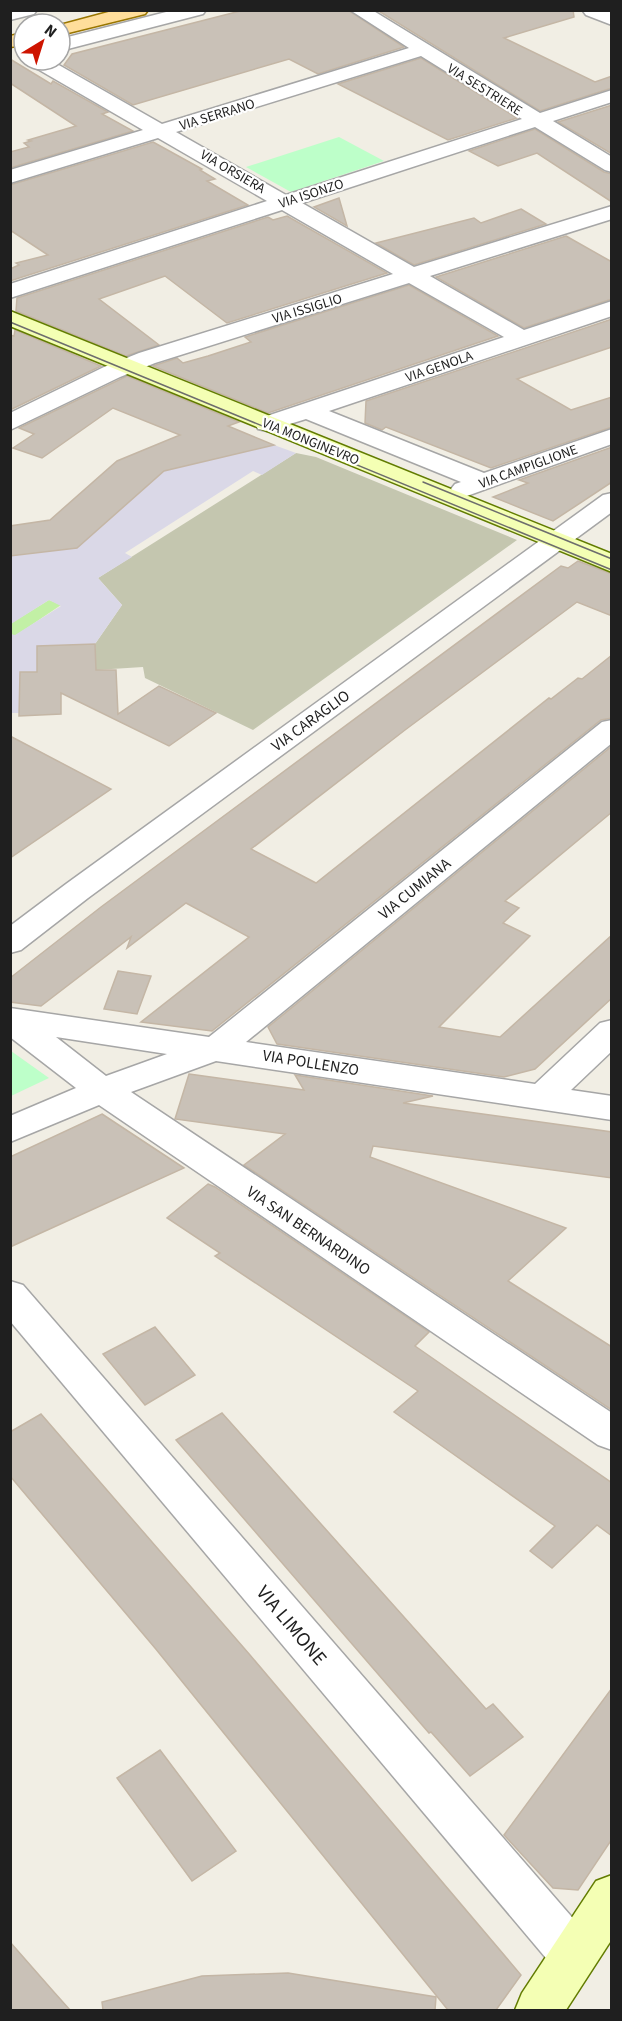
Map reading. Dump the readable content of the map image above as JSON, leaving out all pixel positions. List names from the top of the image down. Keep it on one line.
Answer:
{"streets":{"street":["VIA SESTRIERE","VIA SERRANO","VIA ORSIERA","VIA ISONZO","VIA ISSIGLIO","VIA GENOLA","VIA MONGINEVRO","VIA CAMPIGLIONE","VIA CARAGLIO","VIA CUMIANA","VIA POLLENZO","VIA SAN BERNARDINO","VIA LIMONE"]},"crossings":[["VIA SESTRIERE","VIA SERRANO"],["VIA SESTRIERE","VIA ISONZO"],["VIA SERRANO","VIA ORSIERA"],["VIA ORSIERA","VIA ISONZO"],["VIA ORSIERA","VIA ISSIGLIO"],["VIA ORSIERA","VIA GENOLA"],["VIA ISSIGLIO","VIA MONGINEVRO"],["VIA GENOLA","VIA MONGINEVRO"],["VIA MONGINEVRO","VIA CAMPIGLIONE"],["VIA MONGINEVRO","VIA CARAGLIO"],["VIA CUMIANA","VIA POLLENZO"],["VIA POLLENZO","VIA SAN BERNARDINO"]],"north":"top right"}
